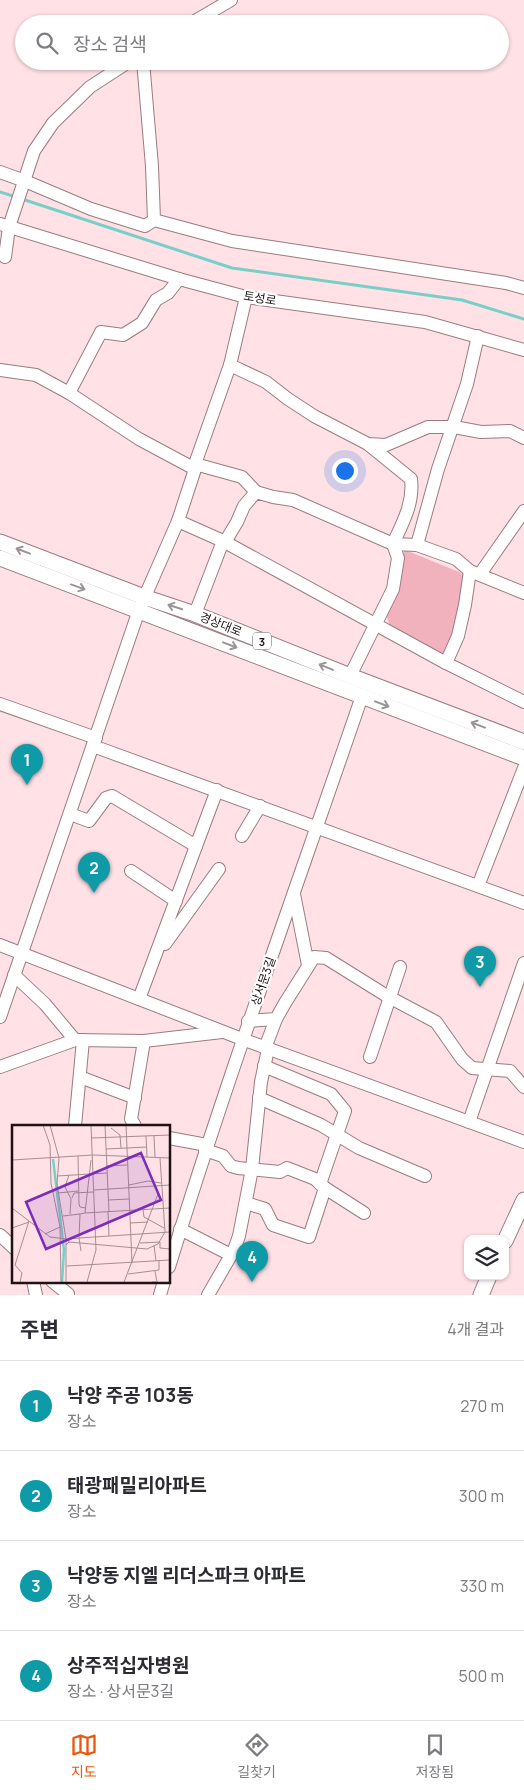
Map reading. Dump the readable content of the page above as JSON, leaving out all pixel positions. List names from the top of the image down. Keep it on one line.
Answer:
{"streets":{"main road":["경상대로","3"],"street":["토성로","상서문3길"]},"crossings":[["경상대로","상서문3길"]],"page":{"search":"장소 검색","pins":["1","2","3","4"],"heading":["주변","4개 결과"],"list":[{"mark":"1","name":"낙양 주공 103동","note":"장소","value":"270 m"},{"mark":"2","name":"태광패밀리아파트","note":"장소","value":"300 m"},{"mark":"3","name":"낙양동 지엘 리더스파크 아파트","note":"장소","value":"330 m"},{"mark":"4","name":"상주적십자병원","note":"장소 · 상서문3길","value":"500 m"}],"nav":["지도","길찾기","저장됨"]}}
